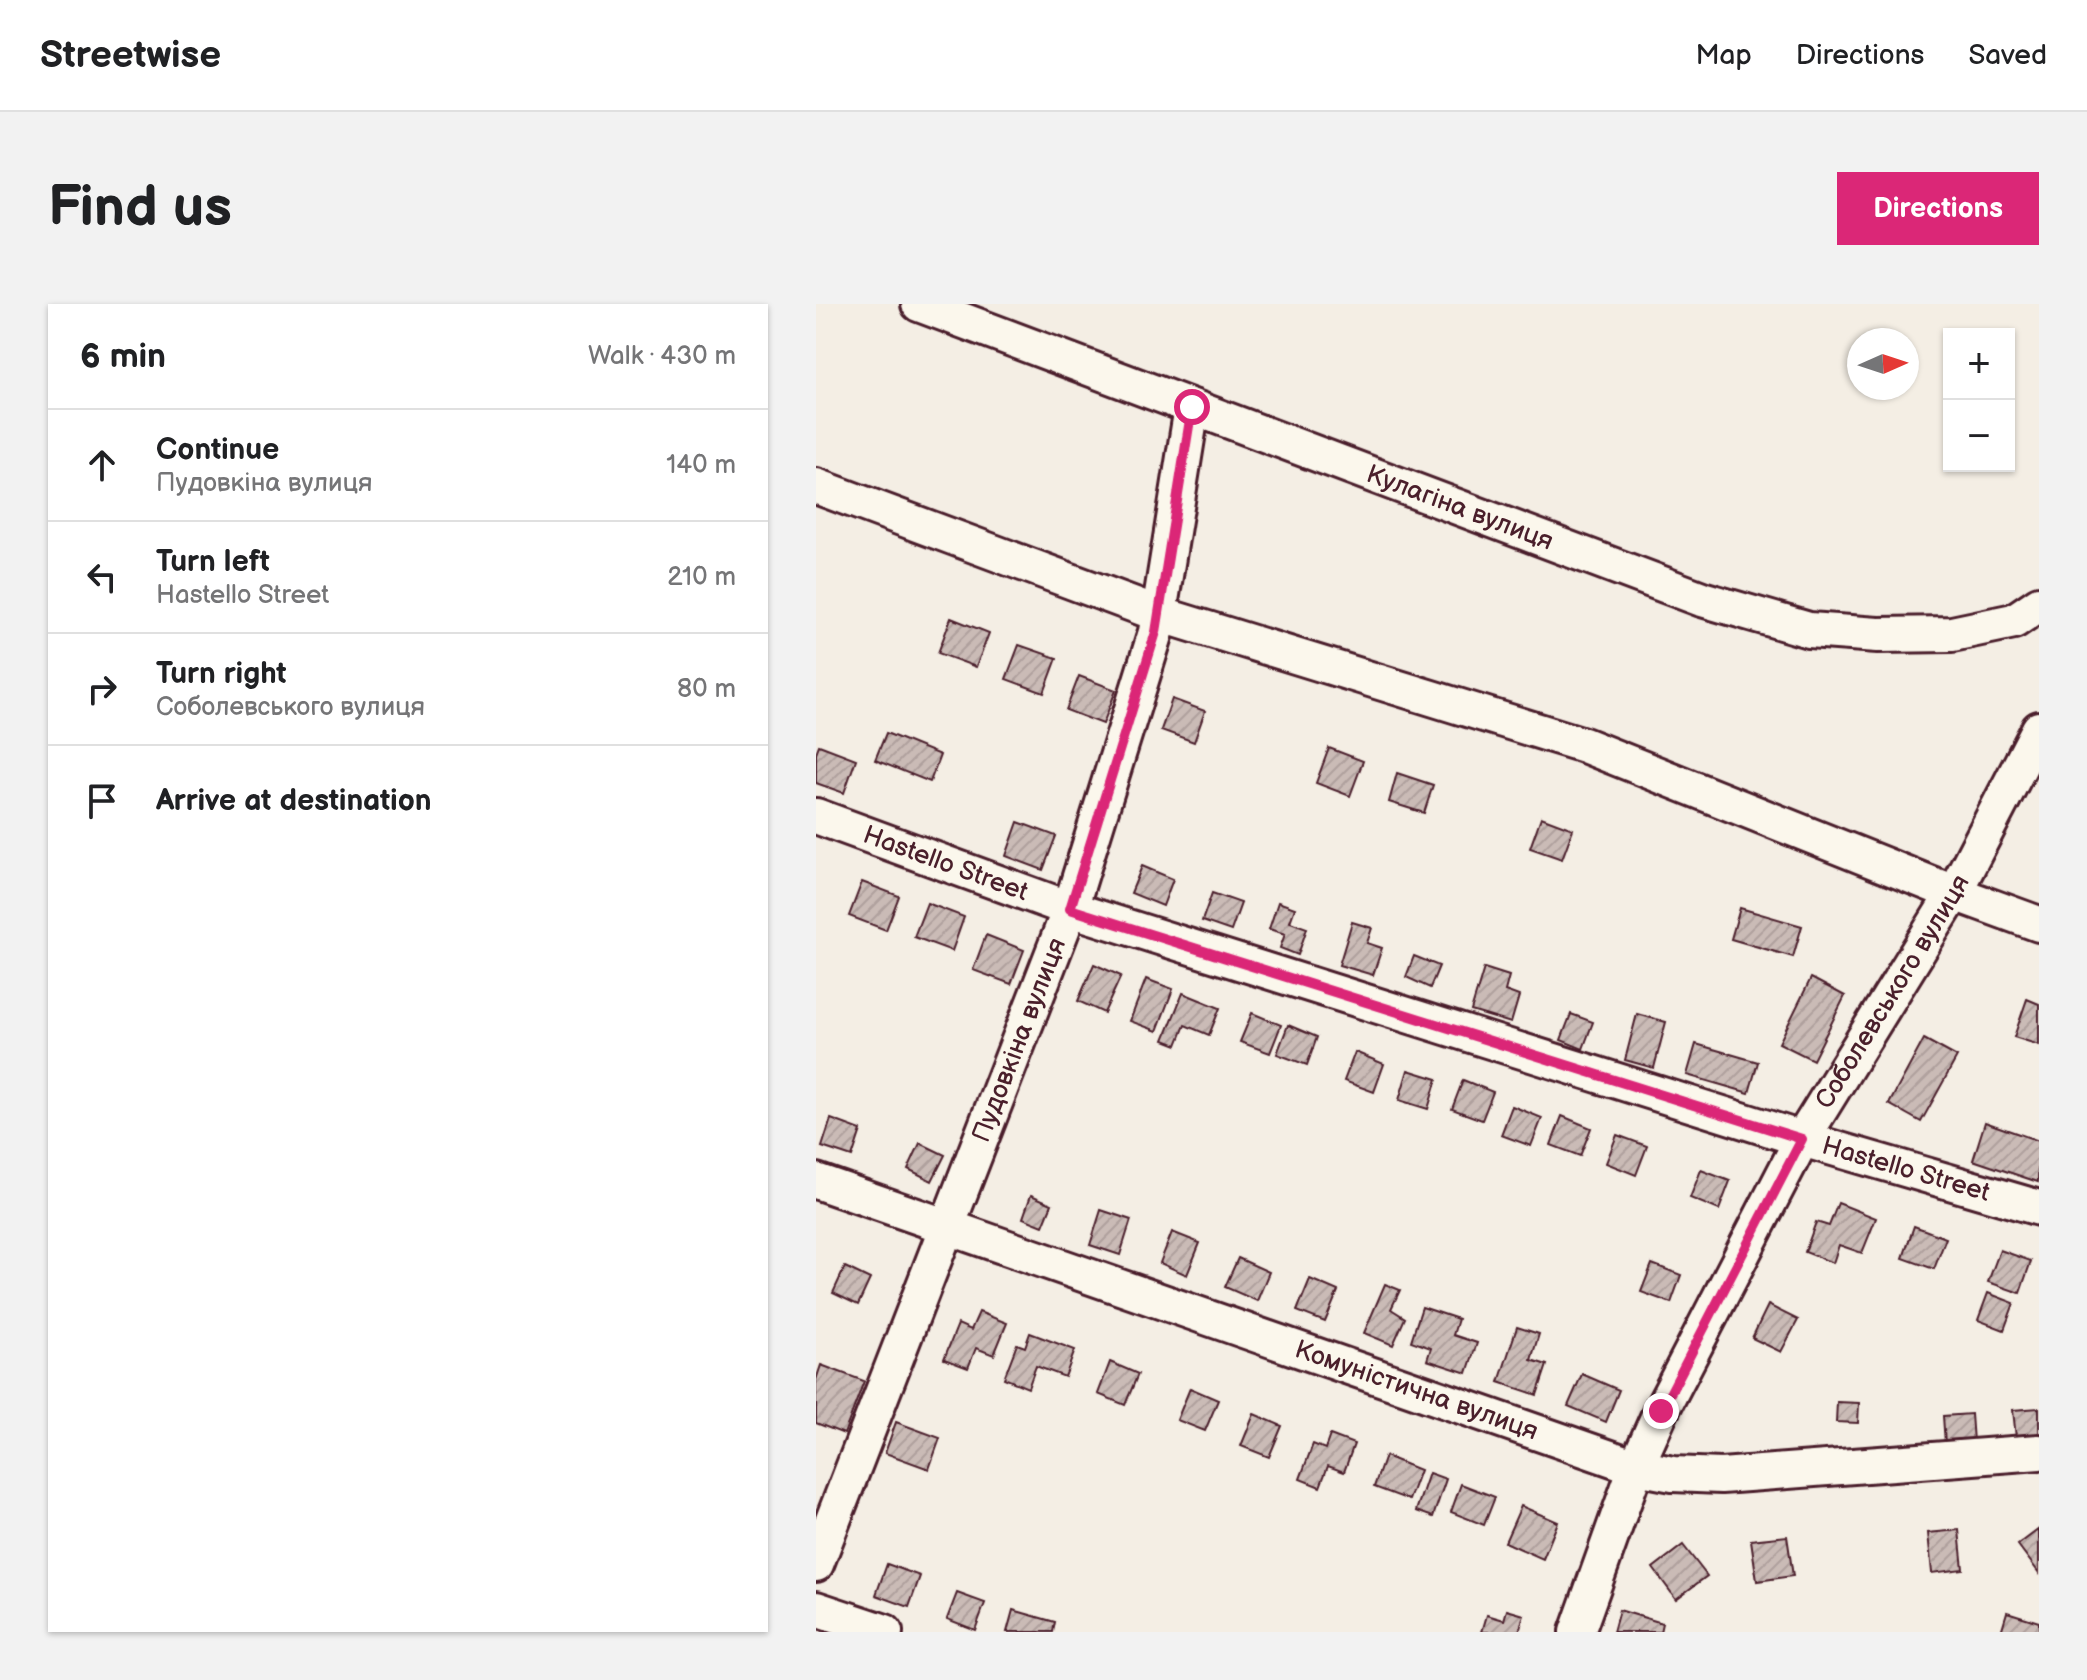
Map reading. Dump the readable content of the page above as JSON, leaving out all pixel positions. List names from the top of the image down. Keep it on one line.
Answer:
{"streets":{"street":["Кулагіна вулиця","Hastello Street","Соболевського вулиця","Пудовкіна вулиця","Комуністична вулиця"]},"crossings":[["Кулагіна вулиця","Пудовкіна вулиця"],["Hastello Street","Соболевського вулиця"],["Hastello Street","Пудовкіна вулиця"],["Соболевського вулиця","Комуністична вулиця"],["Пудовкіна вулиця","Комуністична вулиця"]],"north":"right","page":{"header":"Streetwise","nav":["Map","Directions","Saved"],"buttons":"Directions","title":"Find us","heading":["6 min","Walk · 430 m"],"map_buttons":["+","−"],"list":[["Continue","Пудовкіна вулиця","140 m"],["Turn left","Hastello Street","210 m"],["Turn right","Соболевського вулиця","80 m"],"Arrive at destination"]}}
